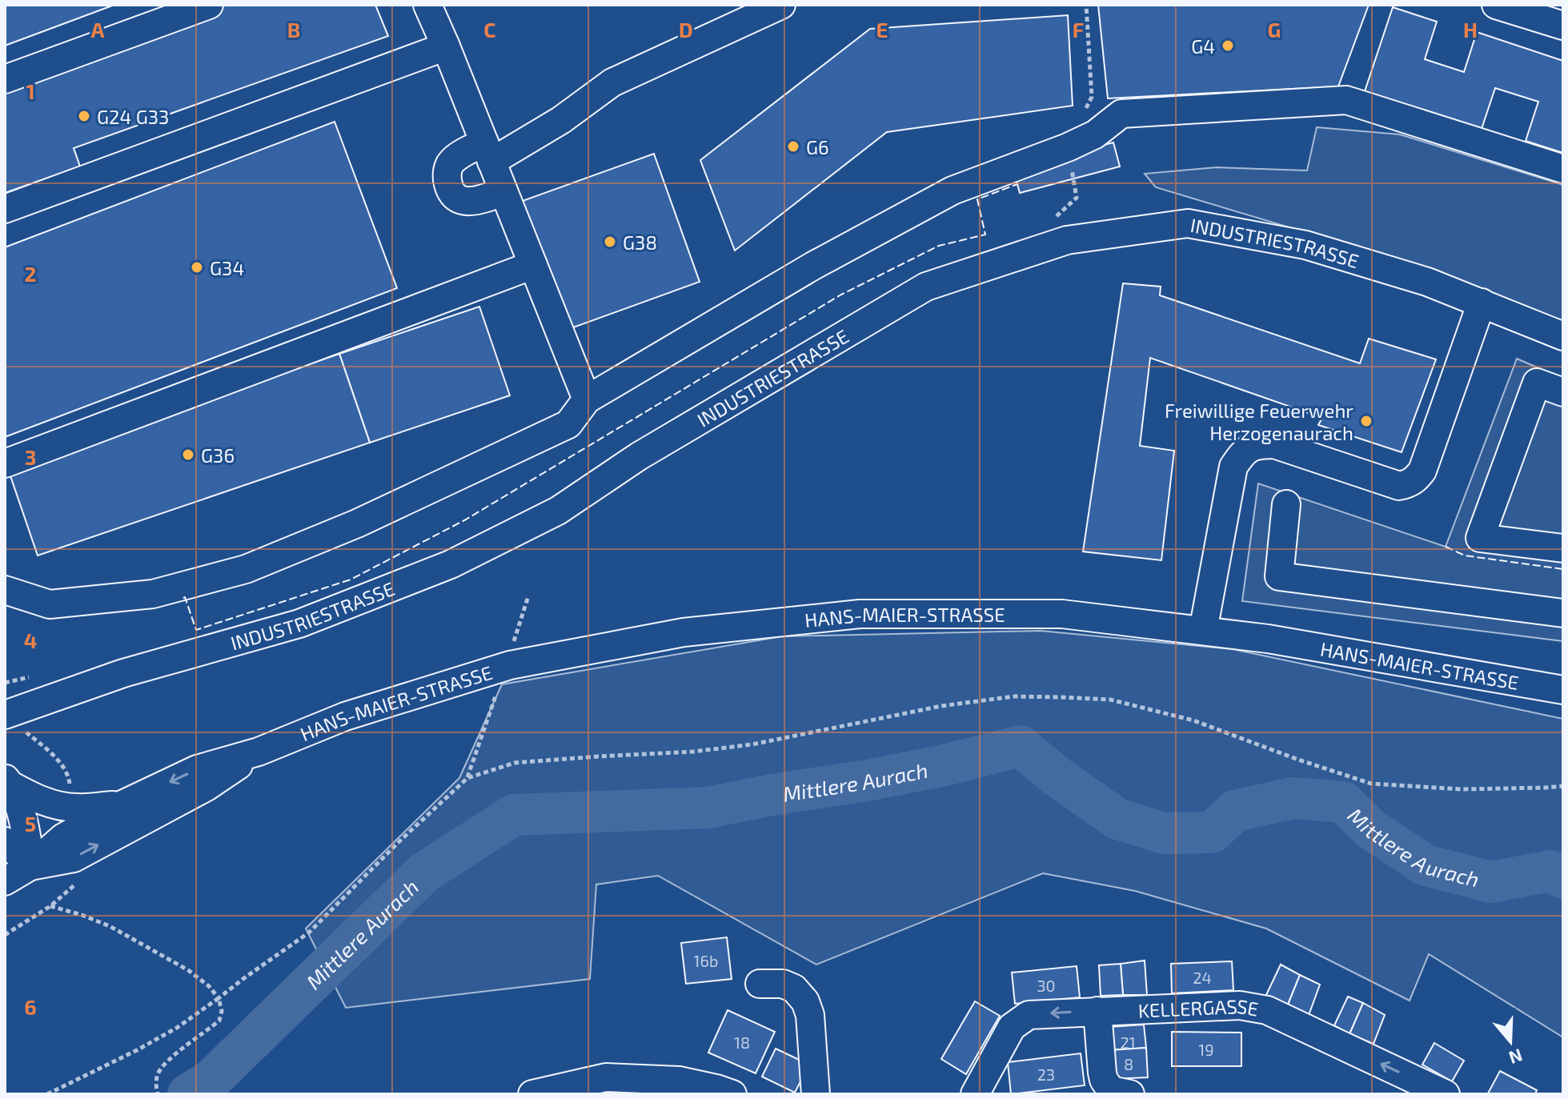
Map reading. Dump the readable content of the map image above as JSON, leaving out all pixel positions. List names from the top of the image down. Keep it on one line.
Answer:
{"streets":{"street":["INDUSTRIESTRASSE","HANS-MAIER-STRASSE","KELLERGASSE"]},"one_way":["KELLERGASSE"],"water":["Mittlere Aurach"],"places":["G4","G24 G33","G6","G38","G34","Freiwillige Feuerwehr Herzogenaurach","G36"],"house_numbers":["16b","24","30","18","21","19","8","23"],"north":"bottom","grid":{"columns":["A","B","C","D","E","F","G","H"],"rows":["1","2","3","4","5","6"]}}
